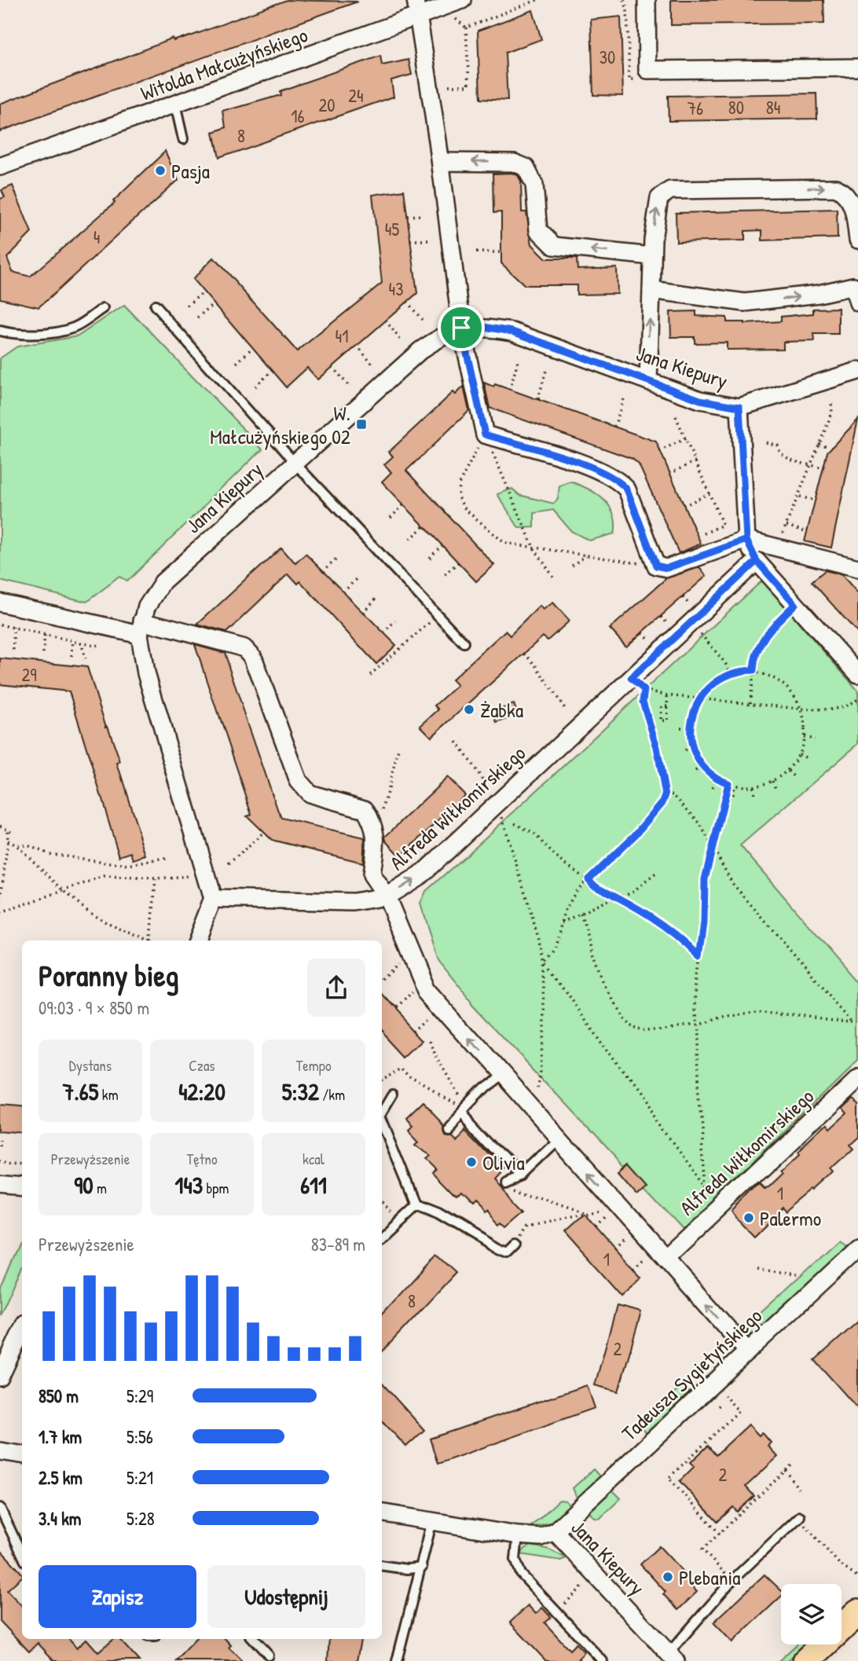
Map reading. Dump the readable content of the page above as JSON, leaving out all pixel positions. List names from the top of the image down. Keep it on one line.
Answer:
{"streets":{"street":["Witolda Małcużyńskiego","Jana Kiepury","Alfreda Wiłkomirskiego","Tadeusza Sygietyńskiego"]},"crossings":[["Jana Kiepury","Tadeusza Sygietyńskiego"],["Alfreda Wiłkomirskiego","Tadeusza Sygietyńskiego"]],"places":{"other":["Pasja","Żabka","Olivia","Palermo","Plebania"],"transit":["W. Małcużyńskiego 02"]},"house_numbers":["30","24","20","80","84","76","16","8","45","4","43","41","29","1","1","8","2","2"],"page":{"heading":["Poranny bieg","09:03 · 9 × 850 m"],"stats":[["Dystans","7.65 km"],["Czas","42:20"],["Tempo","5:32 /km"],["Przewyższenie","90 m"],["Tętno","143 bpm"],["kcal","611"]],"chart":["Przewyższenie","83–89 m"],"list":[{"name":"850 m","note":"5:29"},{"name":"1.7 km","note":"5:56"},{"name":"2.5 km","note":"5:21"},{"name":"3.4 km","note":"5:28"}],"buttons":["Zapisz","Udostępnij"]}}
